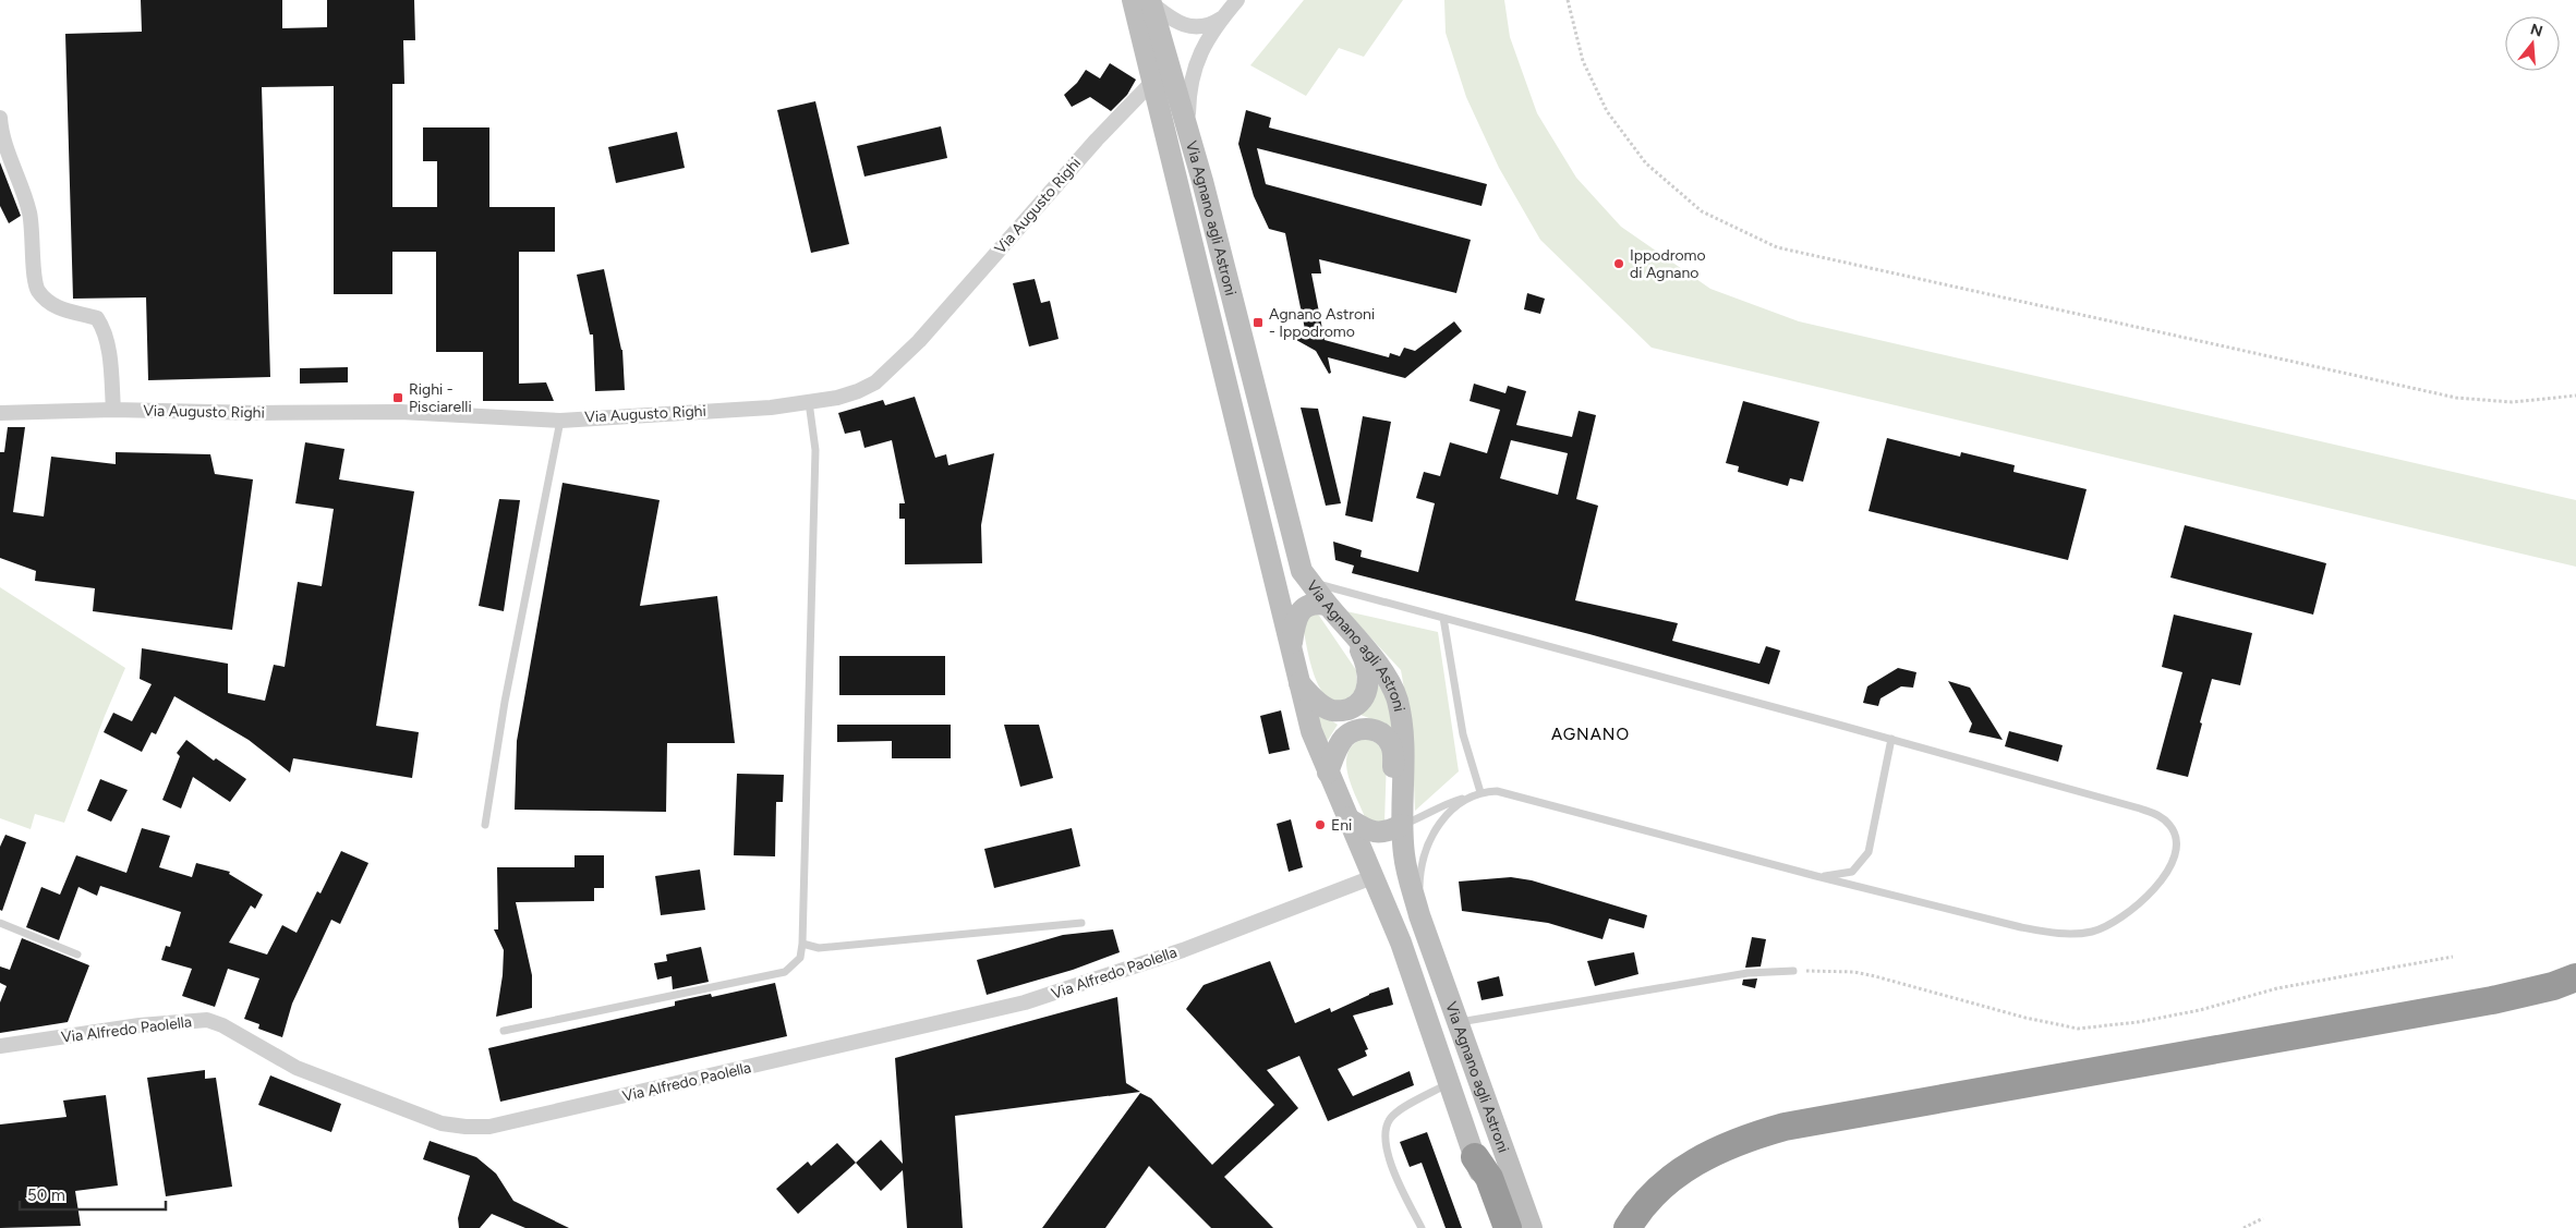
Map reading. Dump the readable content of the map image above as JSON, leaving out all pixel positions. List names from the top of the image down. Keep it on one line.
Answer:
{"streets":{"main road":["Via Agnano agli Astroni"],"street":["Via Augusto Righi","Via Alfredo Paolella"]},"crossings":[["Via Augusto Righi","Via Agnano agli Astroni"],["Via Agnano agli Astroni","Via Alfredo Paolella"]],"districts":["AGNANO"],"places":{"other":["Ippodromo di Agnano","Eni"],"transit":["Agnano Astroni - Ippodromo","Righi - Pisciarelli"]},"scale_bar":"50 m","north":"top"}
